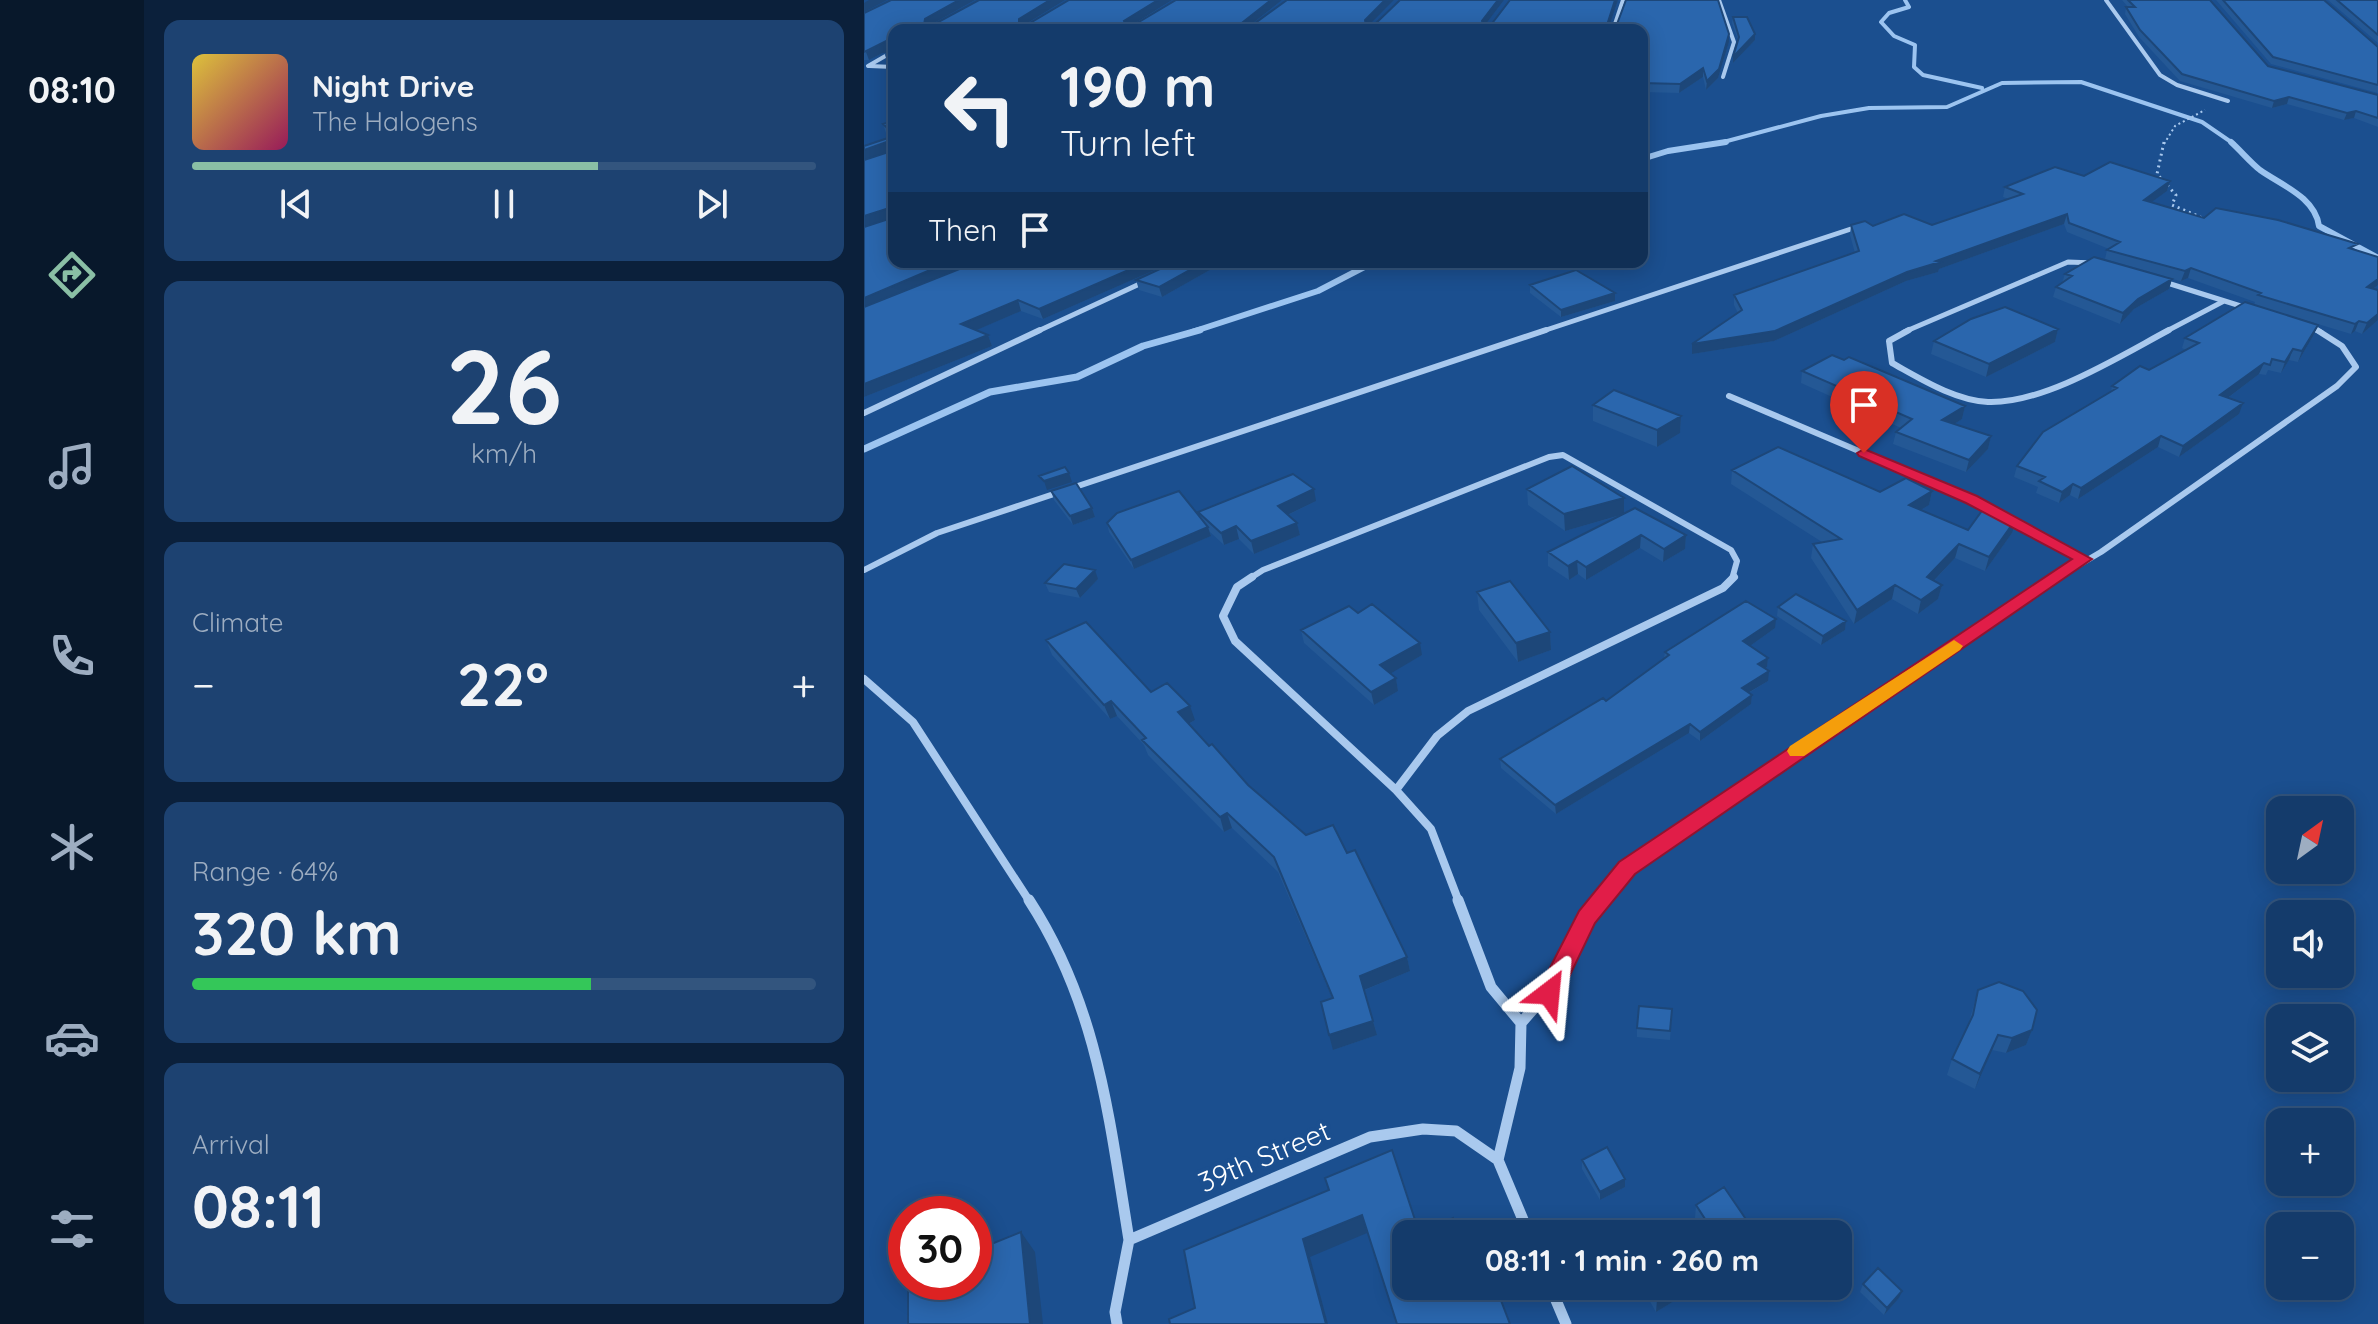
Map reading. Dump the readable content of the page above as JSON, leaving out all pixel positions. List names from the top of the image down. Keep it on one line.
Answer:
{"streets":{"street":["39th Street"]},"north":"top right","page":{"tabs":"08:10","turn":["190 m","Turn left"],"song":["Night Drive","The Halogens"],"then":"Then","tile":[["26","km/h"],"Climate",["Range · 64%","320 km"],["Arrival","08:11"]],"heat":["−","22°","+"],"map_buttons":["+","−"],"limit":"30","trip":"08:11 · 1 min · 260 m"}}
